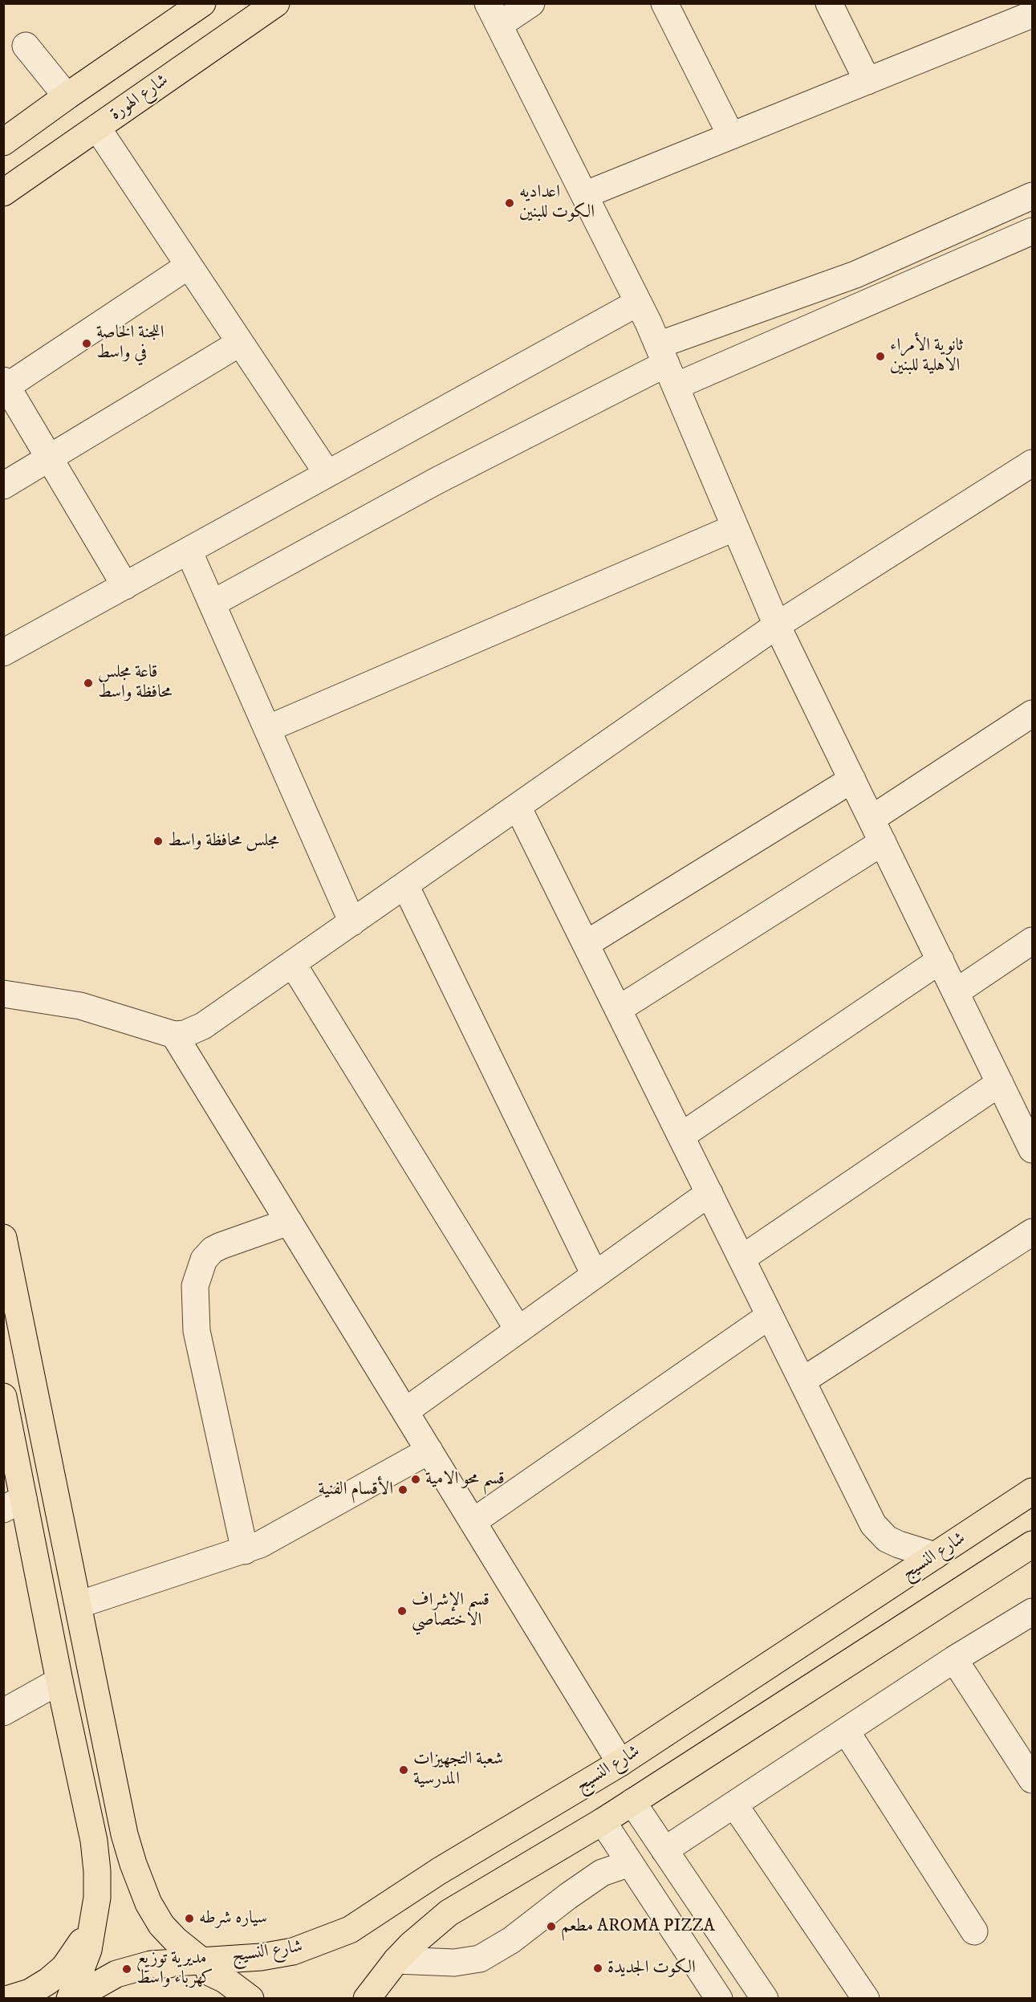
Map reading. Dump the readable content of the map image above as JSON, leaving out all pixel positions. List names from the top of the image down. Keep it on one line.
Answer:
{"streets":{"main road":["شارع الهورة","شارع النسيج"]},"places":["اعداديه الكوت للبنين","اللجنة الخاصة في واسط","ثانوية الأمراء الاهلية للبنين","قاعة مجلس محافظة واسط","مجلس محافظة واسط","قسم محو الامية","الأقسام الفنية","قسم الإشراف الاختصاصي","شعبة التجهيزات المدرسية","سياره شرطه","مطعم AROMA PIZZA","الكوت الجديدة","مديرية توزيع كهرباء واسط"]}
